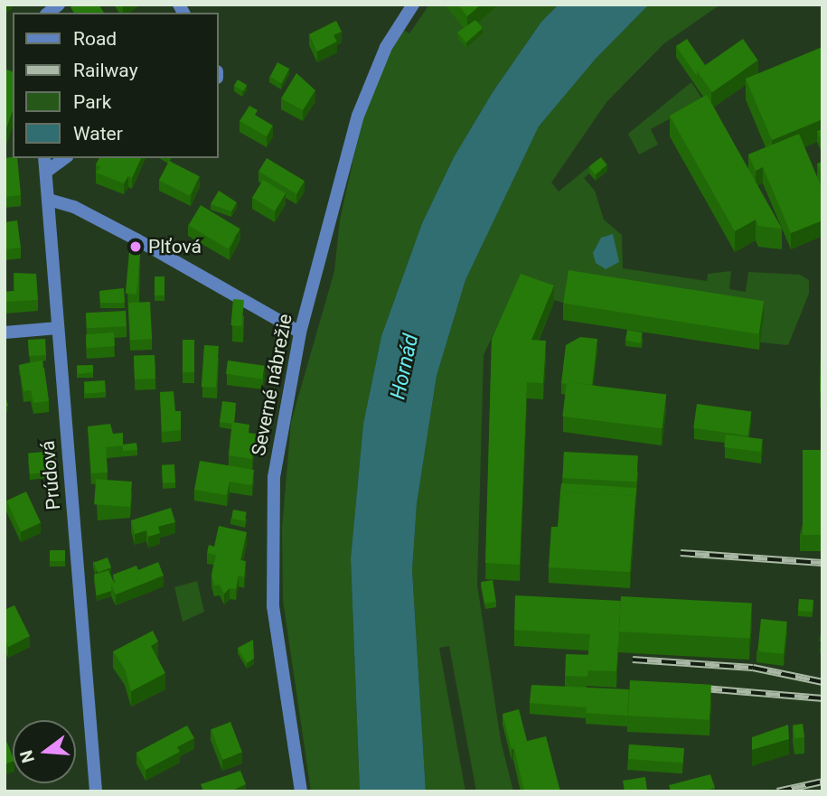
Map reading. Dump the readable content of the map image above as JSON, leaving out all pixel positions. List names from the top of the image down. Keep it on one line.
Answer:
{"streets":{"street":["Severné nábrežie","Prúdová"]},"water":["Hornád"],"places":["Plťová"],"legend":["Road","Railway","Park","Water"],"north":"left"}
